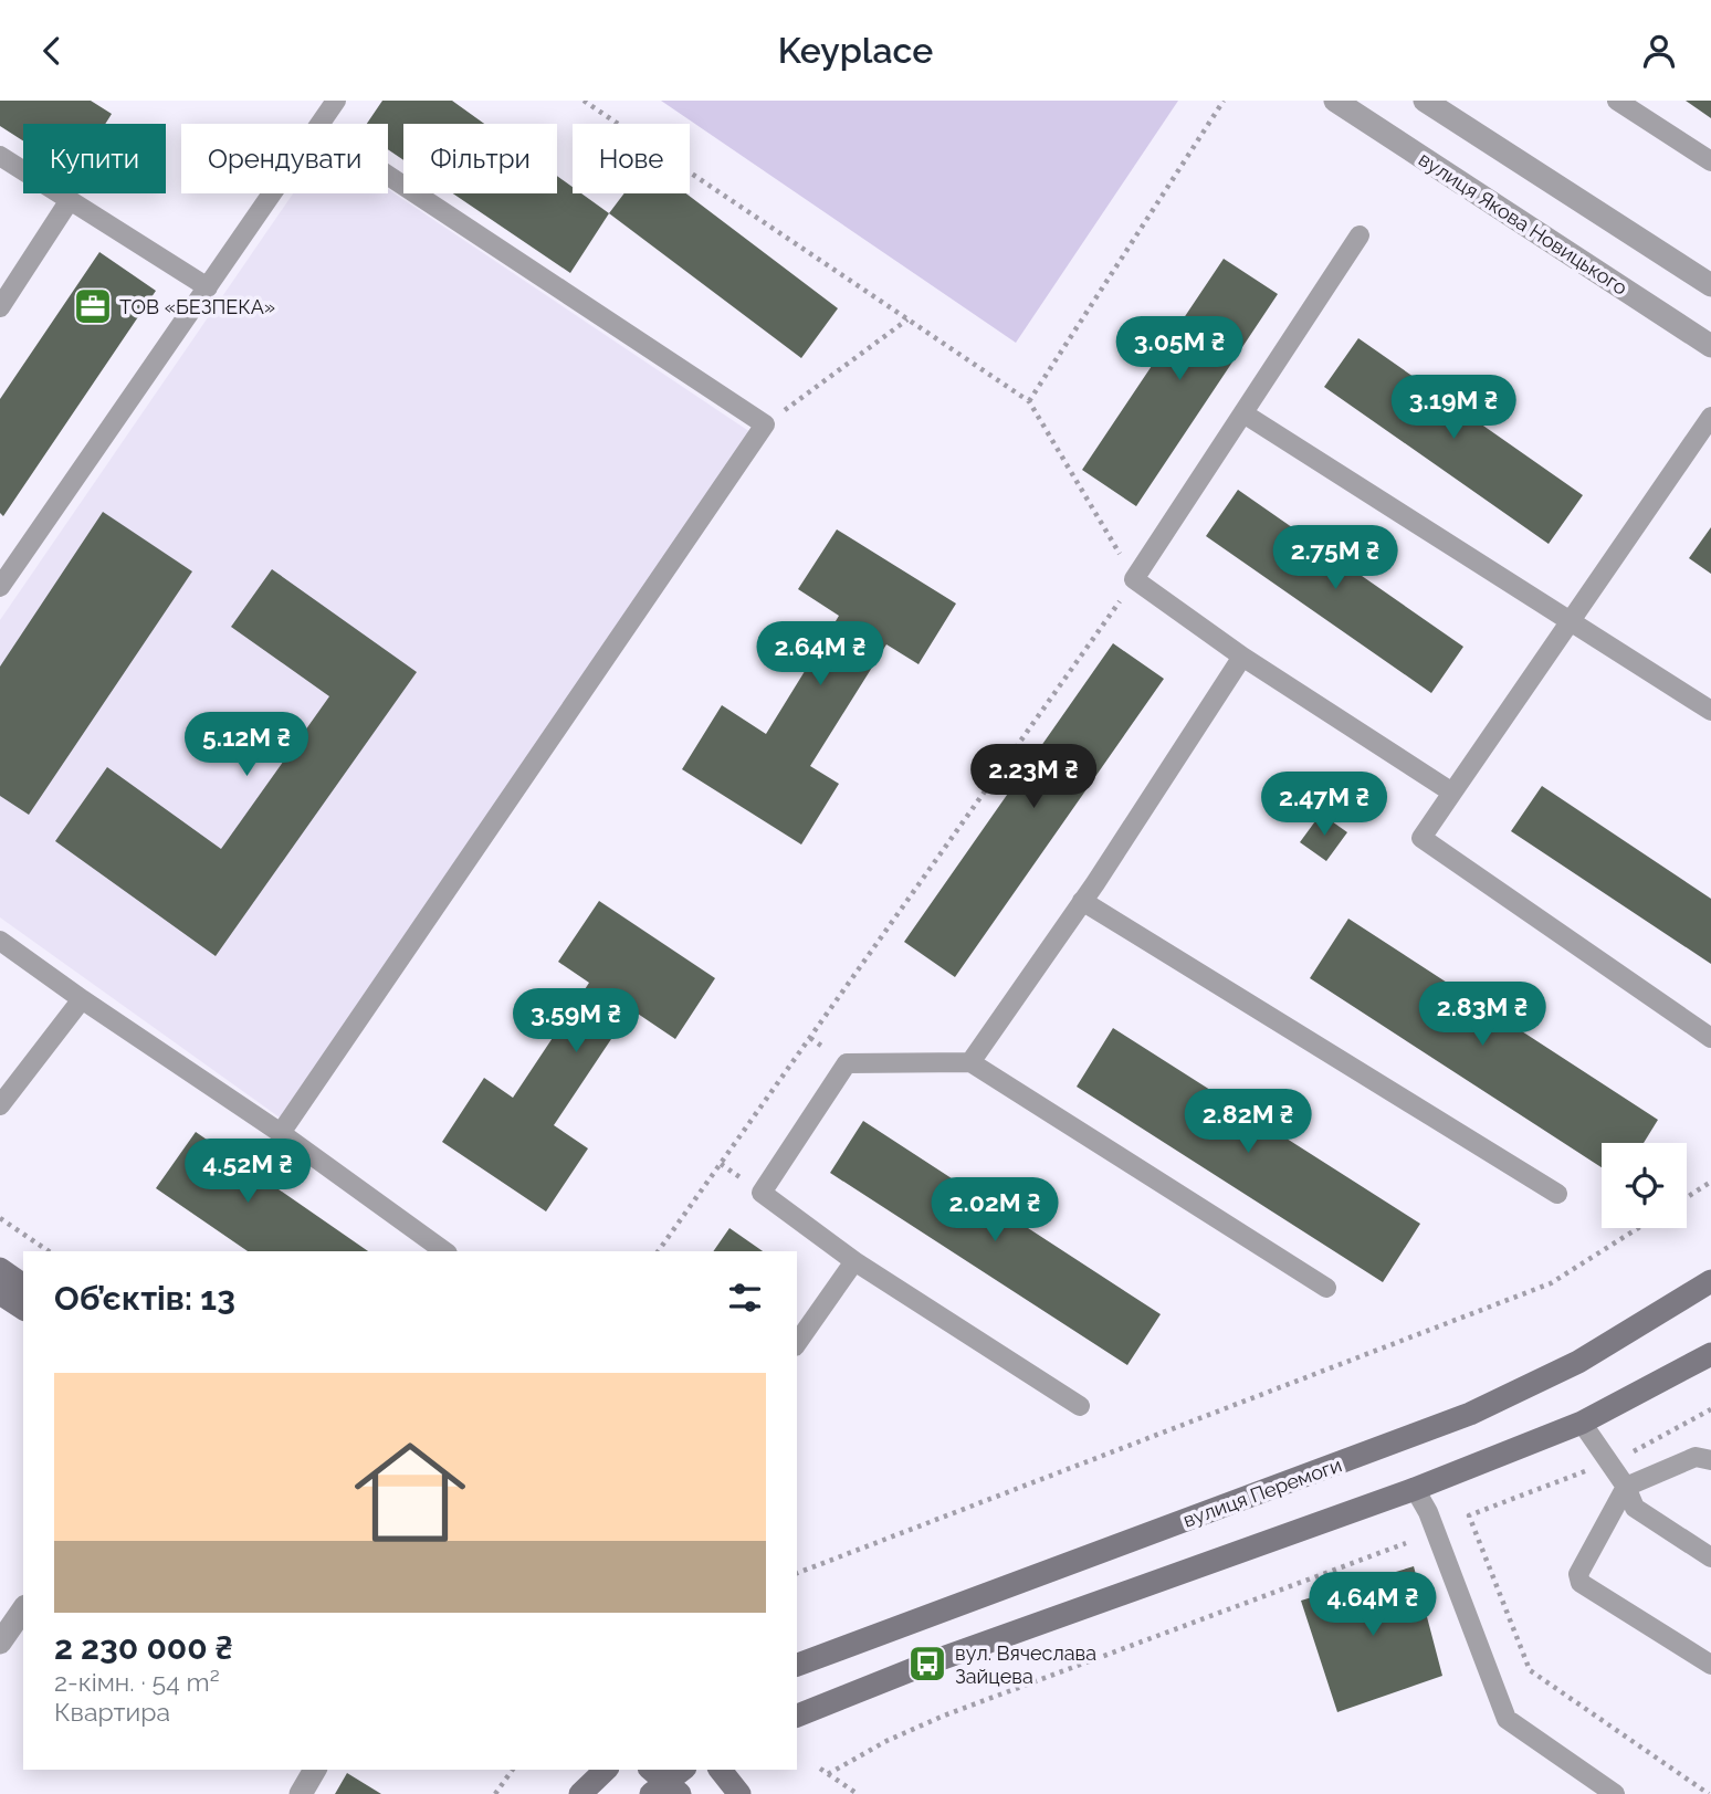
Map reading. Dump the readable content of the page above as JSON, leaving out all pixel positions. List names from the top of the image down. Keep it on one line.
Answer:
{"streets":{"main road":["вулиця Перемоги"],"street":["вулиця Якова Новицького"]},"places":{"office":["ТОВ «БЕЗПЕКА»"],"bus stop":["вул. Вячеслава Зайцева"]},"page":{"header":"Keyplace","chip":["Купити","Орендувати","Фільтри","Нове"],"price":["3.05M ₴","3.19M ₴","2.75M ₴","2.64M ₴","5.12M ₴","2.23M ₴","2.47M ₴","2.83M ₴","3.59M ₴","2.82M ₴","4.52M ₴","2.02M ₴","4.64M ₴"],"heading":"Об’єктів: 13","list":[{"name":"2 230 000 ₴","note":"2-кімн. · 54 m² · Квартира"}]}}
